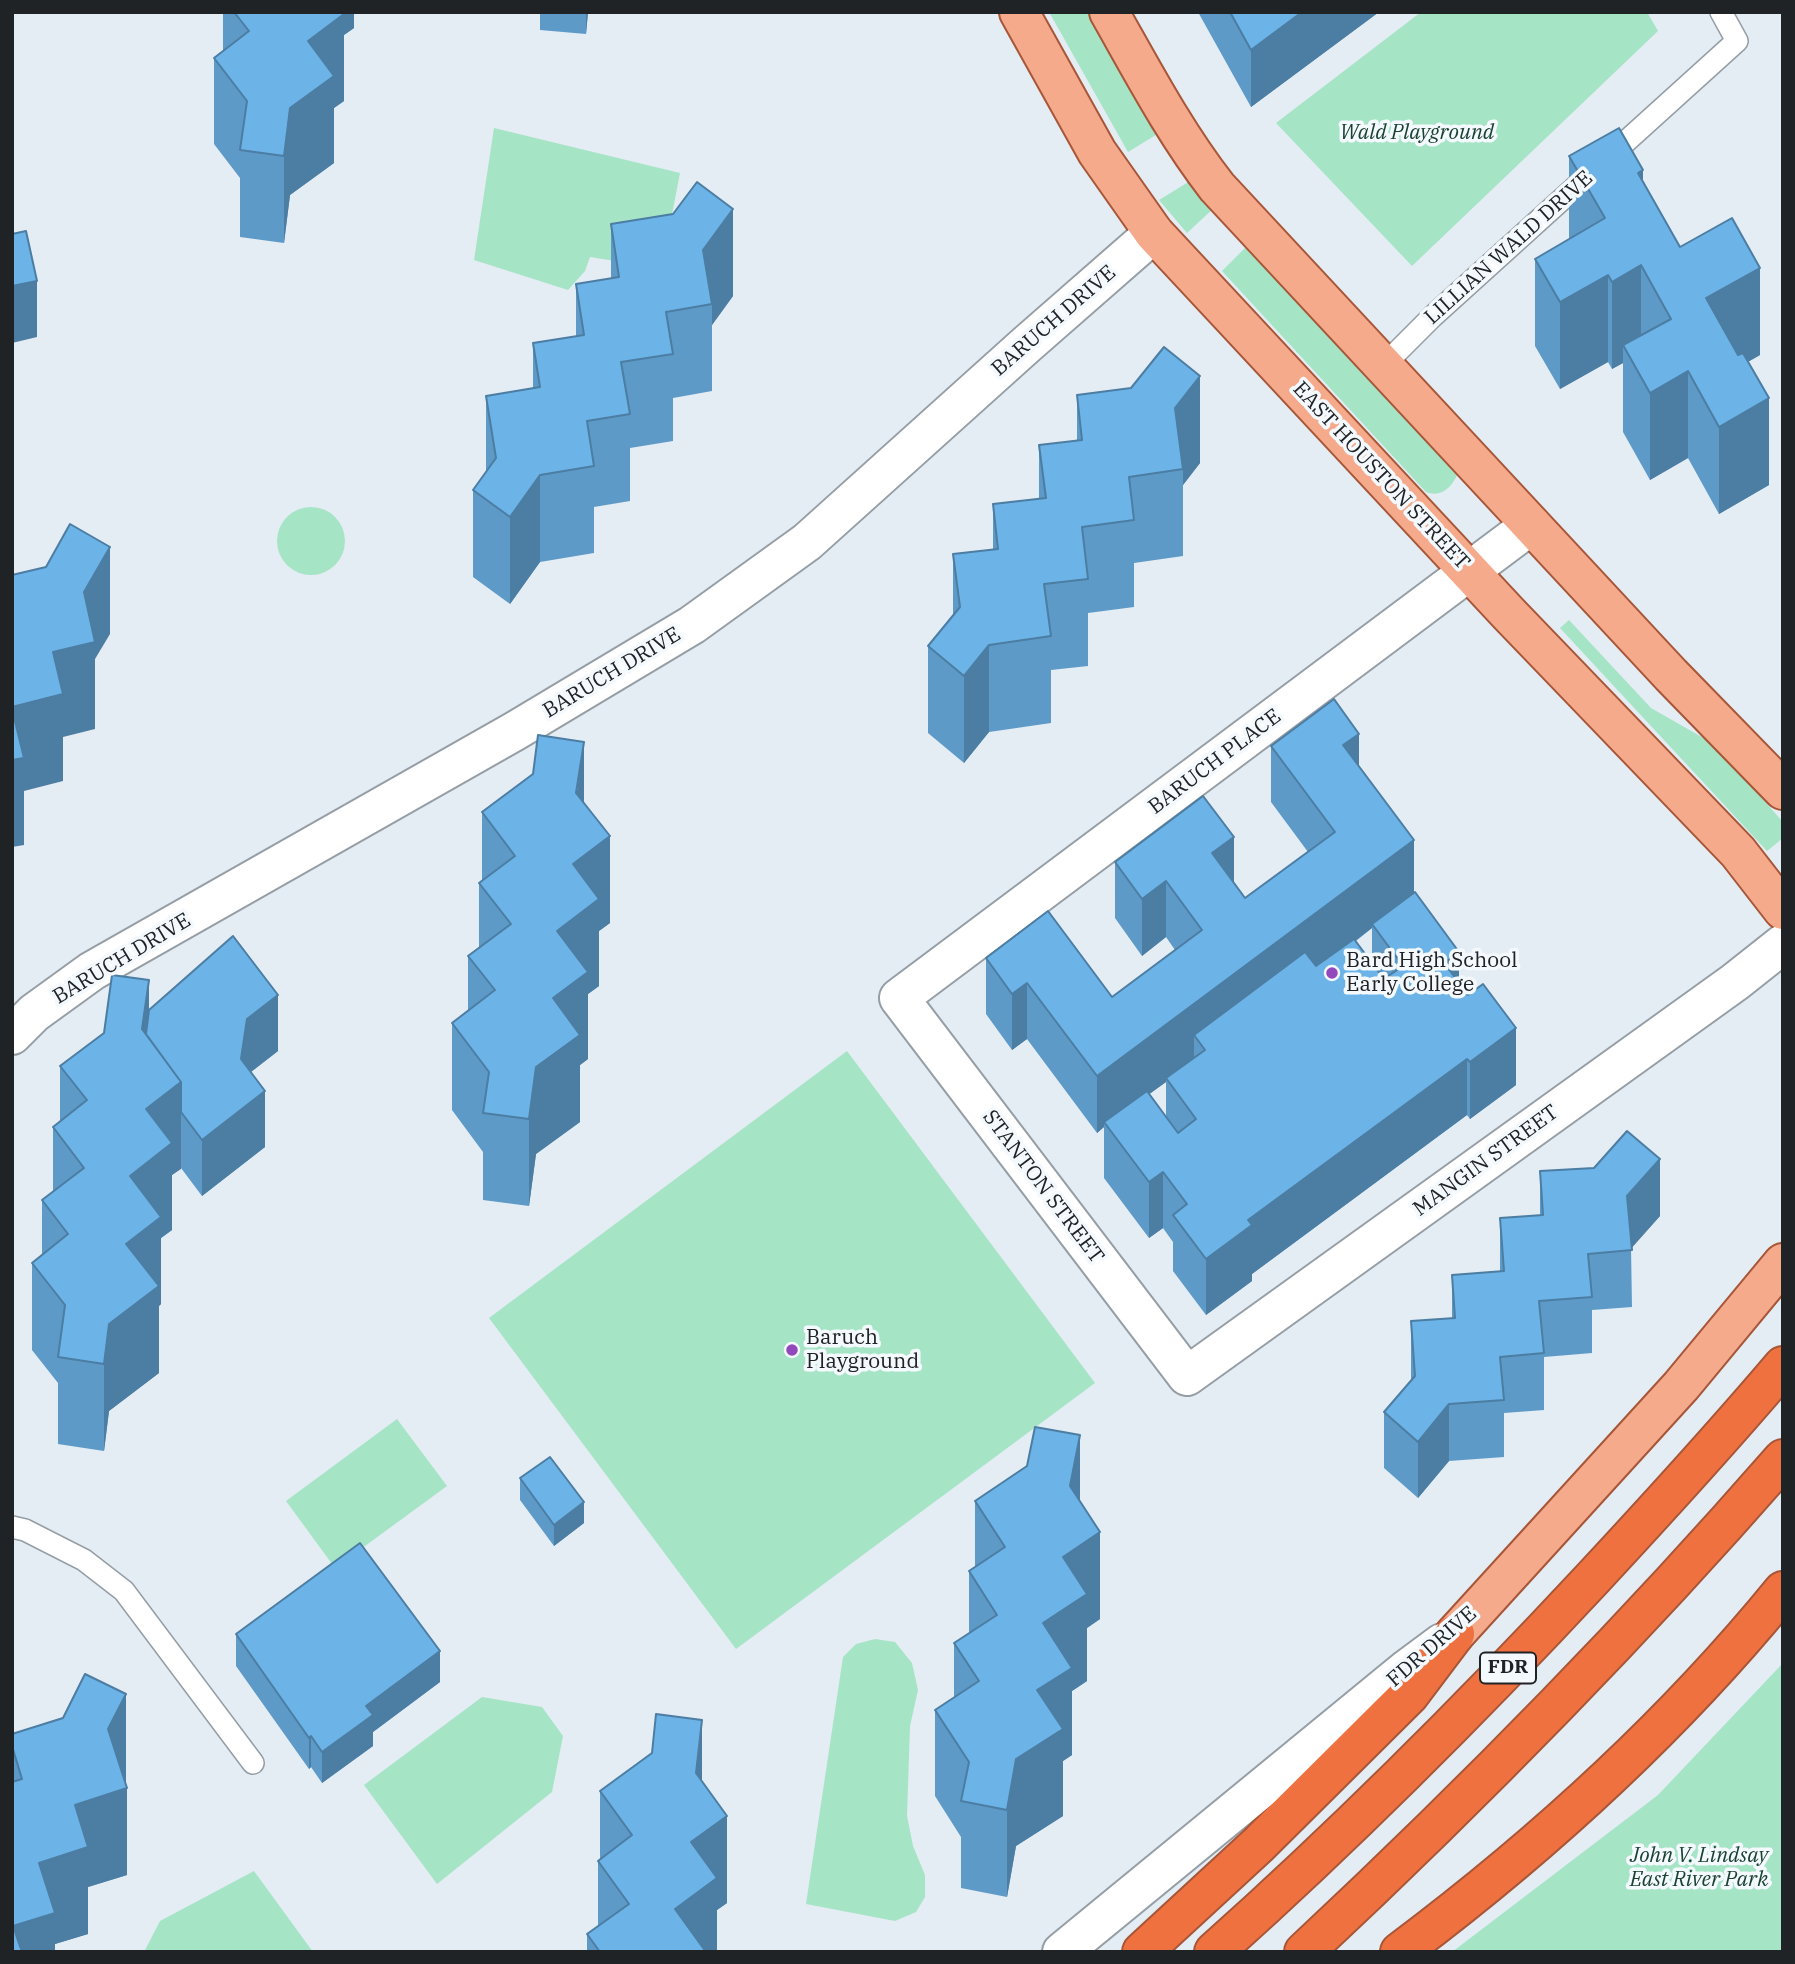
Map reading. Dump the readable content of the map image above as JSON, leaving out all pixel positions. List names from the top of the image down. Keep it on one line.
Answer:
{"streets":{"highway":["FDR"],"main road":["EAST HOUSTON STREET","FDR DRIVE"],"street":["BARUCH DRIVE","BARUCH PLACE","MANGIN STREET","STANTON STREET"],"lane":["LILLIAN WALD DRIVE"]},"crossings":[["BARUCH DRIVE","EAST HOUSTON STREET"],["EAST HOUSTON STREET","BARUCH PLACE"],["BARUCH PLACE","STANTON STREET"],["MANGIN STREET","STANTON STREET"]],"parks":["Wald Playground","John V. Lindsay East River Park"],"places":["Bard High School Early College","Baruch Playground"]}
